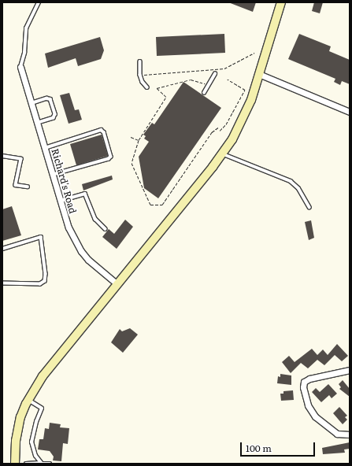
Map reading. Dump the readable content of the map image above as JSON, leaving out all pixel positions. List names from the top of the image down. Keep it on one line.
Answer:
{"streets":{"street":["Richard's Road"]},"scale_bar":"100 m"}
